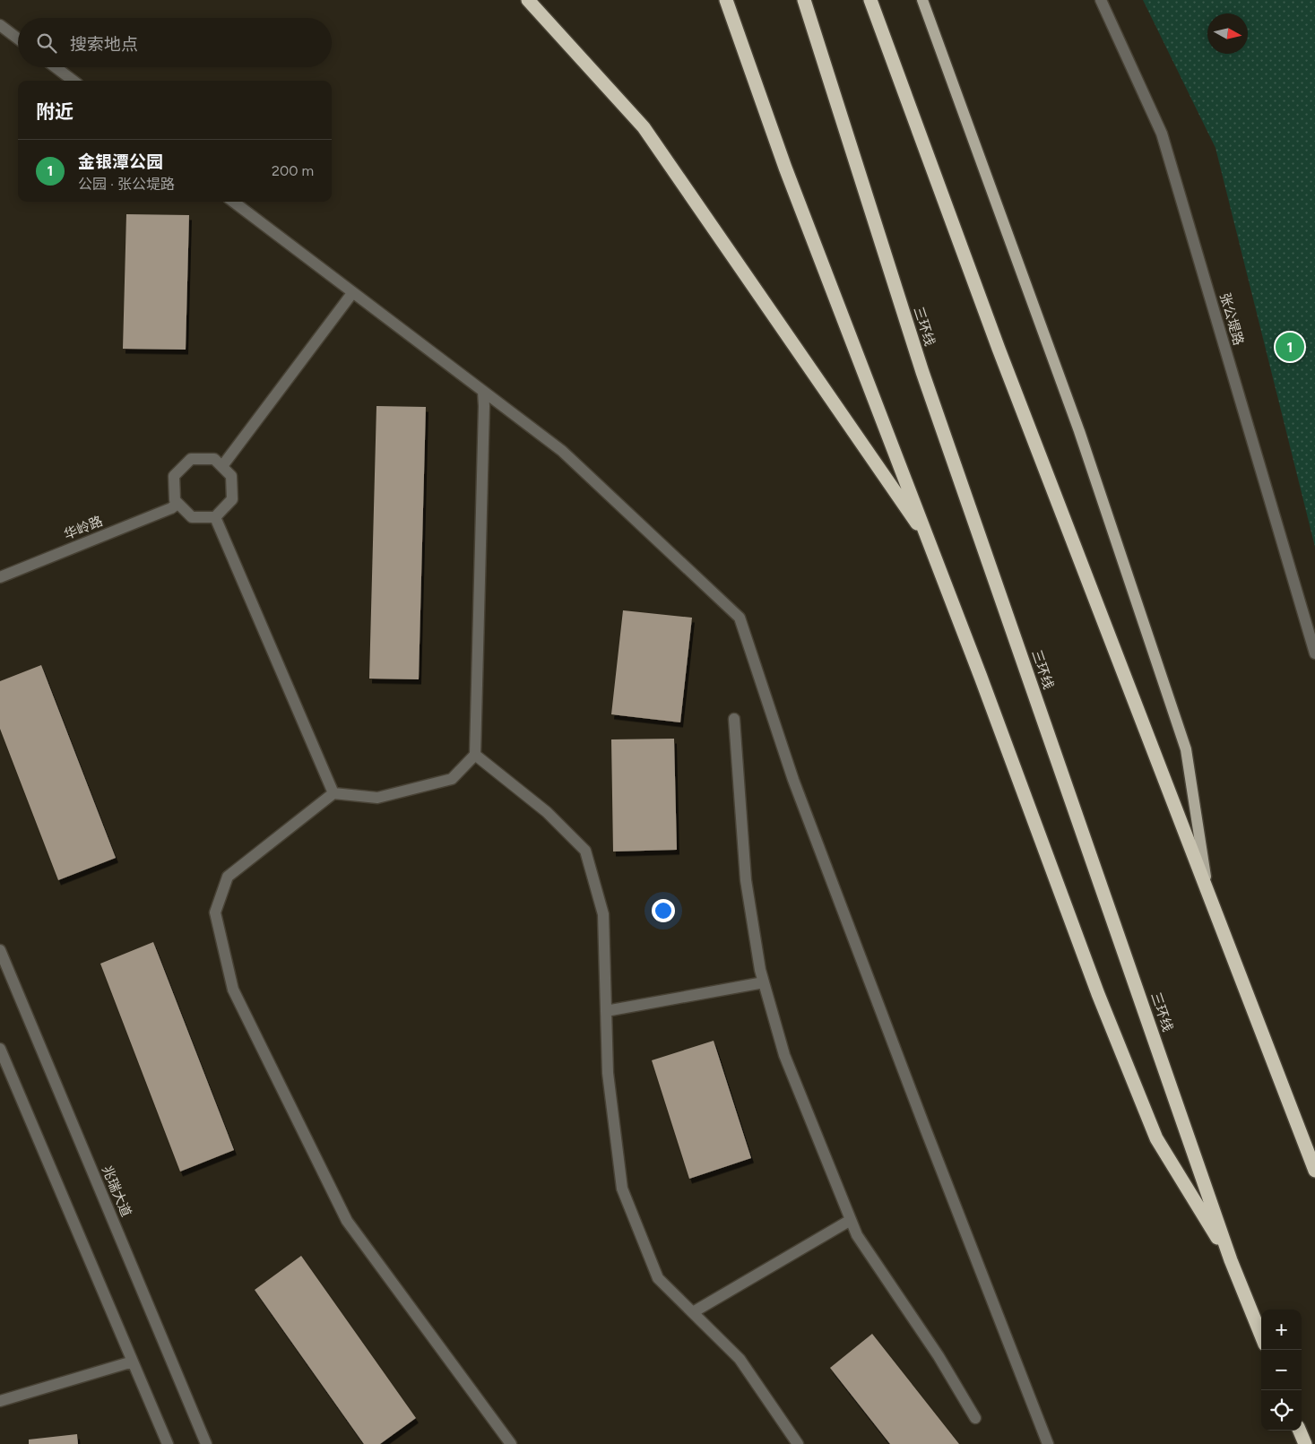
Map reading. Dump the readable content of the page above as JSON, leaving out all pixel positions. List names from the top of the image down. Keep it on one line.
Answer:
{"streets":{"highway":["三环线"],"street":["张公堤路","华岭路","兆瑞大道"]},"north":"right","page":{"search":"搜索地点","heading":"附近","list":[{"mark":"1","name":"金银潭公园","note":"公园 · 张公堤路","value":"200 m"}],"pins":"1","map_buttons":["+","−"]}}
